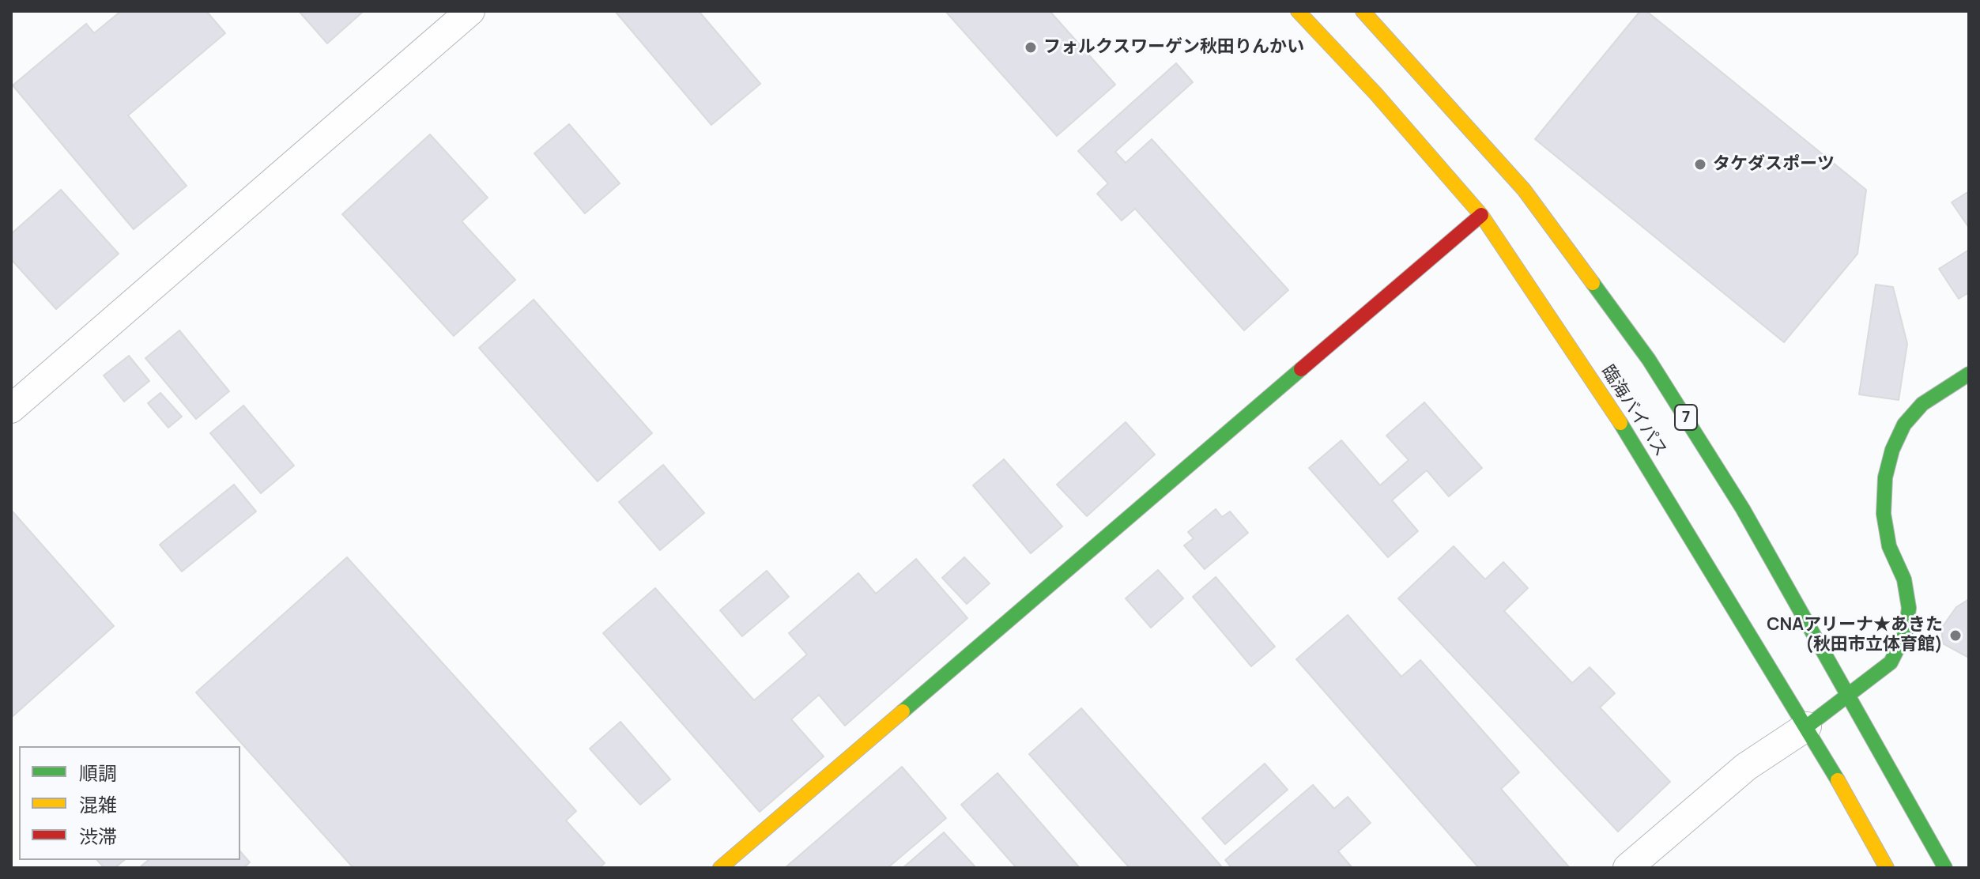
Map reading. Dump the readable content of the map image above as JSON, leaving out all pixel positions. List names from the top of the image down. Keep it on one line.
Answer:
{"streets":{"main road":["臨海バイパス","7"]},"places":["フォルクスワーゲン秋田りんかい","タケダスポーツ","CNAアリーナ★あきた (秋田市立体育館)"],"legend":["順調","混雑","渋滞"]}
